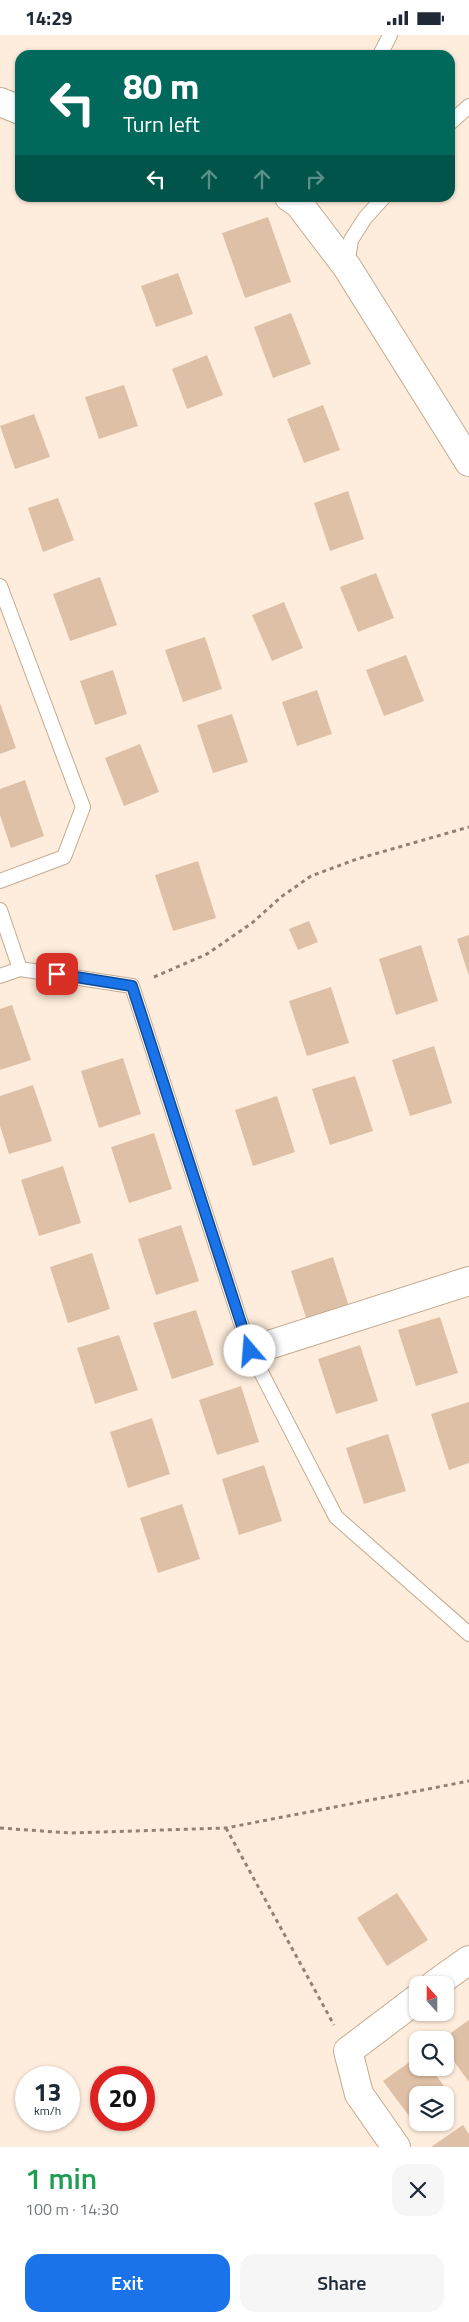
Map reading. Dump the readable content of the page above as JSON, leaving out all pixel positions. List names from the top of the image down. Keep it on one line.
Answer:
{"north":"top","page":{"status":"14:29","turn":["80 m","Turn left"],"speed":"13 km/h","limit":"20","heading":["1 min","100 m · 14:30"],"buttons":["Exit","Share"]}}
